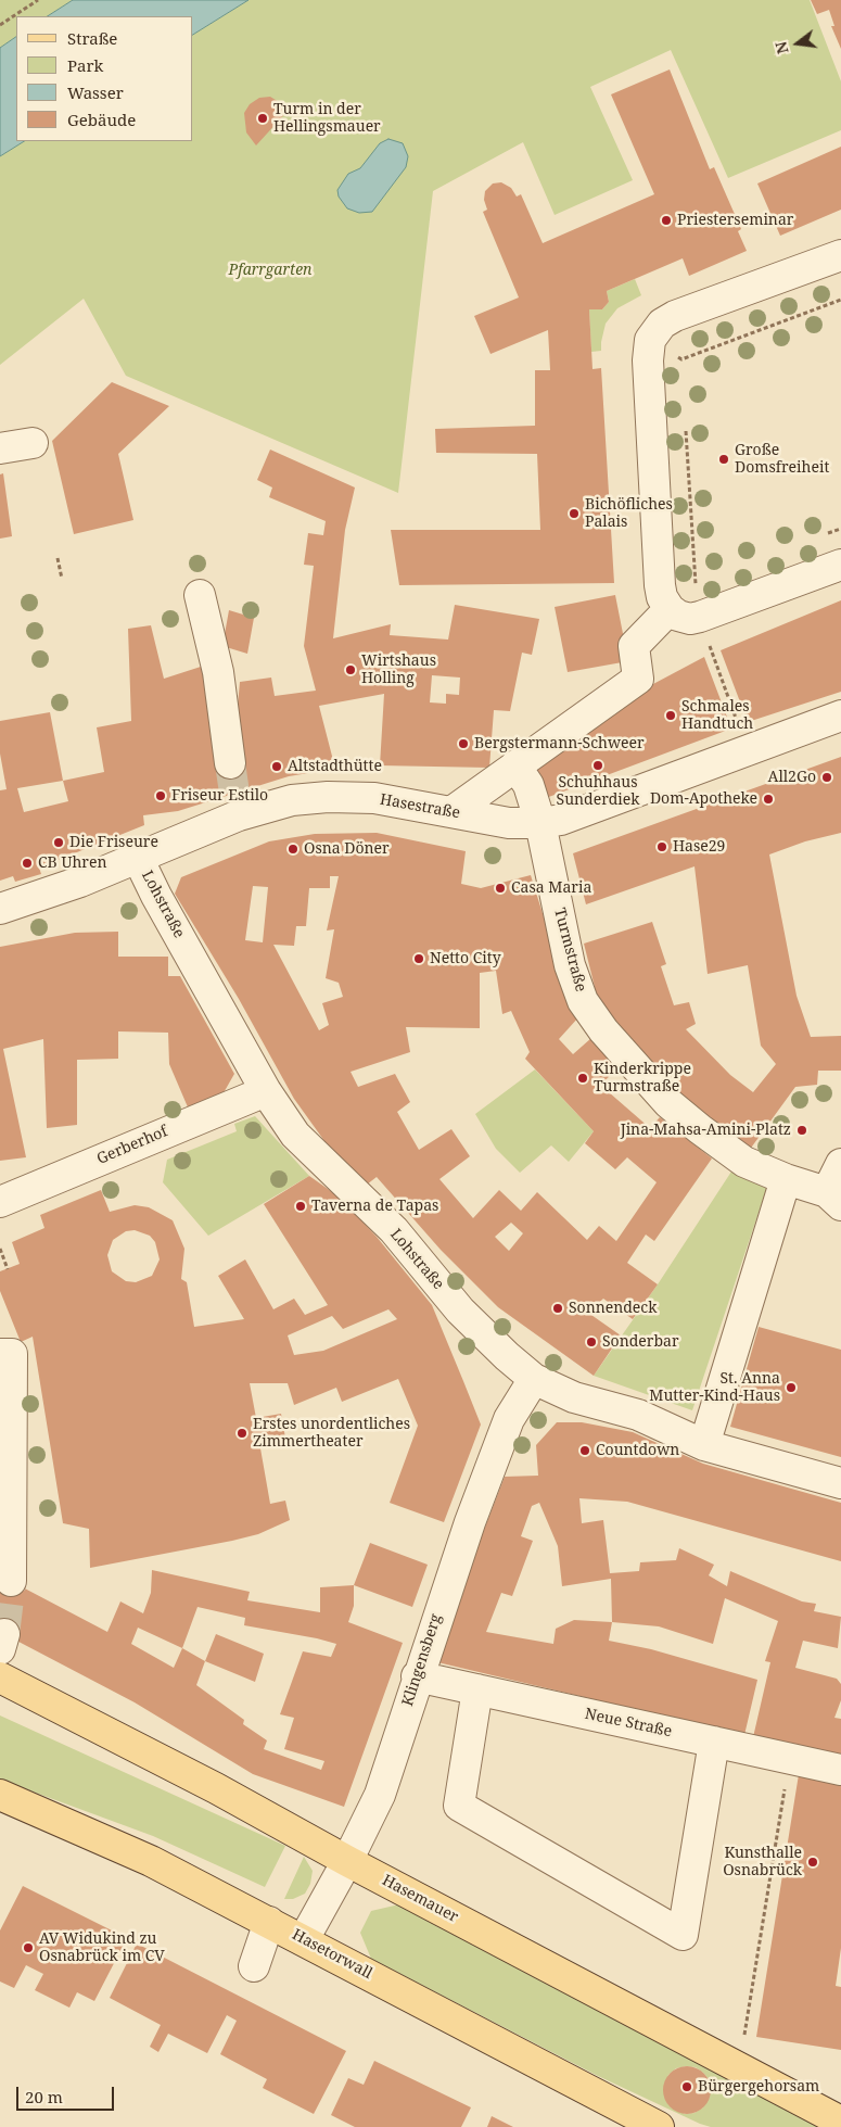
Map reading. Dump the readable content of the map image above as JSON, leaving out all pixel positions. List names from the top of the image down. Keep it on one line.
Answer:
{"streets":{"main road":["Hasemauer","Hasetorwall"],"street":["Hasestraße","Lohstraße","Turmstraße","Gerberhof","Klingensberg","Neue Straße"]},"crossings":[["Hasestraße","Lohstraße"],["Hasestraße","Turmstraße"],["Lohstraße","Gerberhof"],["Lohstraße","Klingensberg"],["Klingensberg","Neue Straße"],["Klingensberg","Hasemauer"],["Klingensberg","Hasetorwall"]],"parks":["Pfarrgarten"],"places":["Turm in der Hellingsmauer","Priesterseminar","Große Domsfreiheit","Bichöfliches Palais","Wirtshaus Holling","Schmales Handtuch","Bergstermann-Schweer","Schuhhaus Sunderdiek","Altstadthütte","All2Go","Friseur Estilo","Dom-Apotheke","Die Friseure","Hase29","Osna Döner","CB Uhren","Casa Maria","Netto City","Kinderkrippe Turmstraße","Jina-Mahsa-Amini-Platz","Taverna de Tapas","Sonnendeck","Sonderbar","St. Anna Mutter-Kind-Haus","Erstes unordentliches Zimmertheater","Countdown","Kunsthalle Osnabrück","AV Widukind zu Osnabrück im CV","Bürgergehorsam"],"legend":["Straße","Park","Wasser","Gebäude"],"scale_bar":"20 m","north":"left"}
